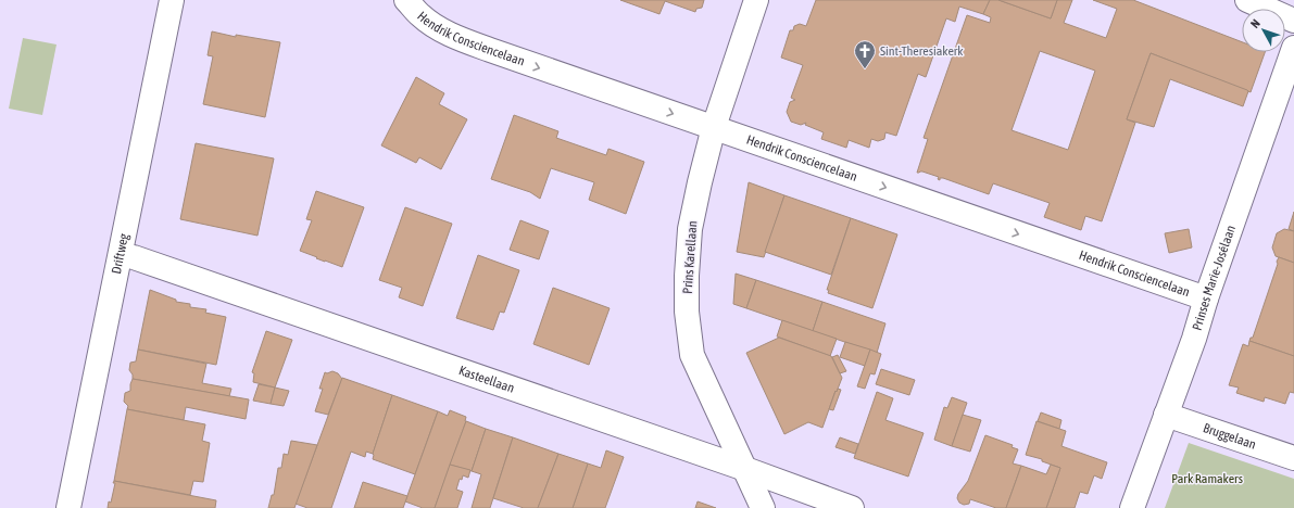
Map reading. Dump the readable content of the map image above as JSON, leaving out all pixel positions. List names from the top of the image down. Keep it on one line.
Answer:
{"streets":{"street":["Hendrik Consciencelaan","Driftweg","Prins Karellaan","Prinses Marie-Josélaan","Kasteellaan","Bruggelaan"]},"crossings":[["Hendrik Consciencelaan","Prins Karellaan"],["Hendrik Consciencelaan","Prinses Marie-Josélaan"],["Driftweg","Kasteellaan"],["Prins Karellaan","Kasteellaan"],["Prinses Marie-Josélaan","Bruggelaan"]],"one_way":["Hendrik Consciencelaan"],"parks":["Park Ramakers"],"places":{"church":["Sint-Theresiakerk"]},"north":"top left"}
